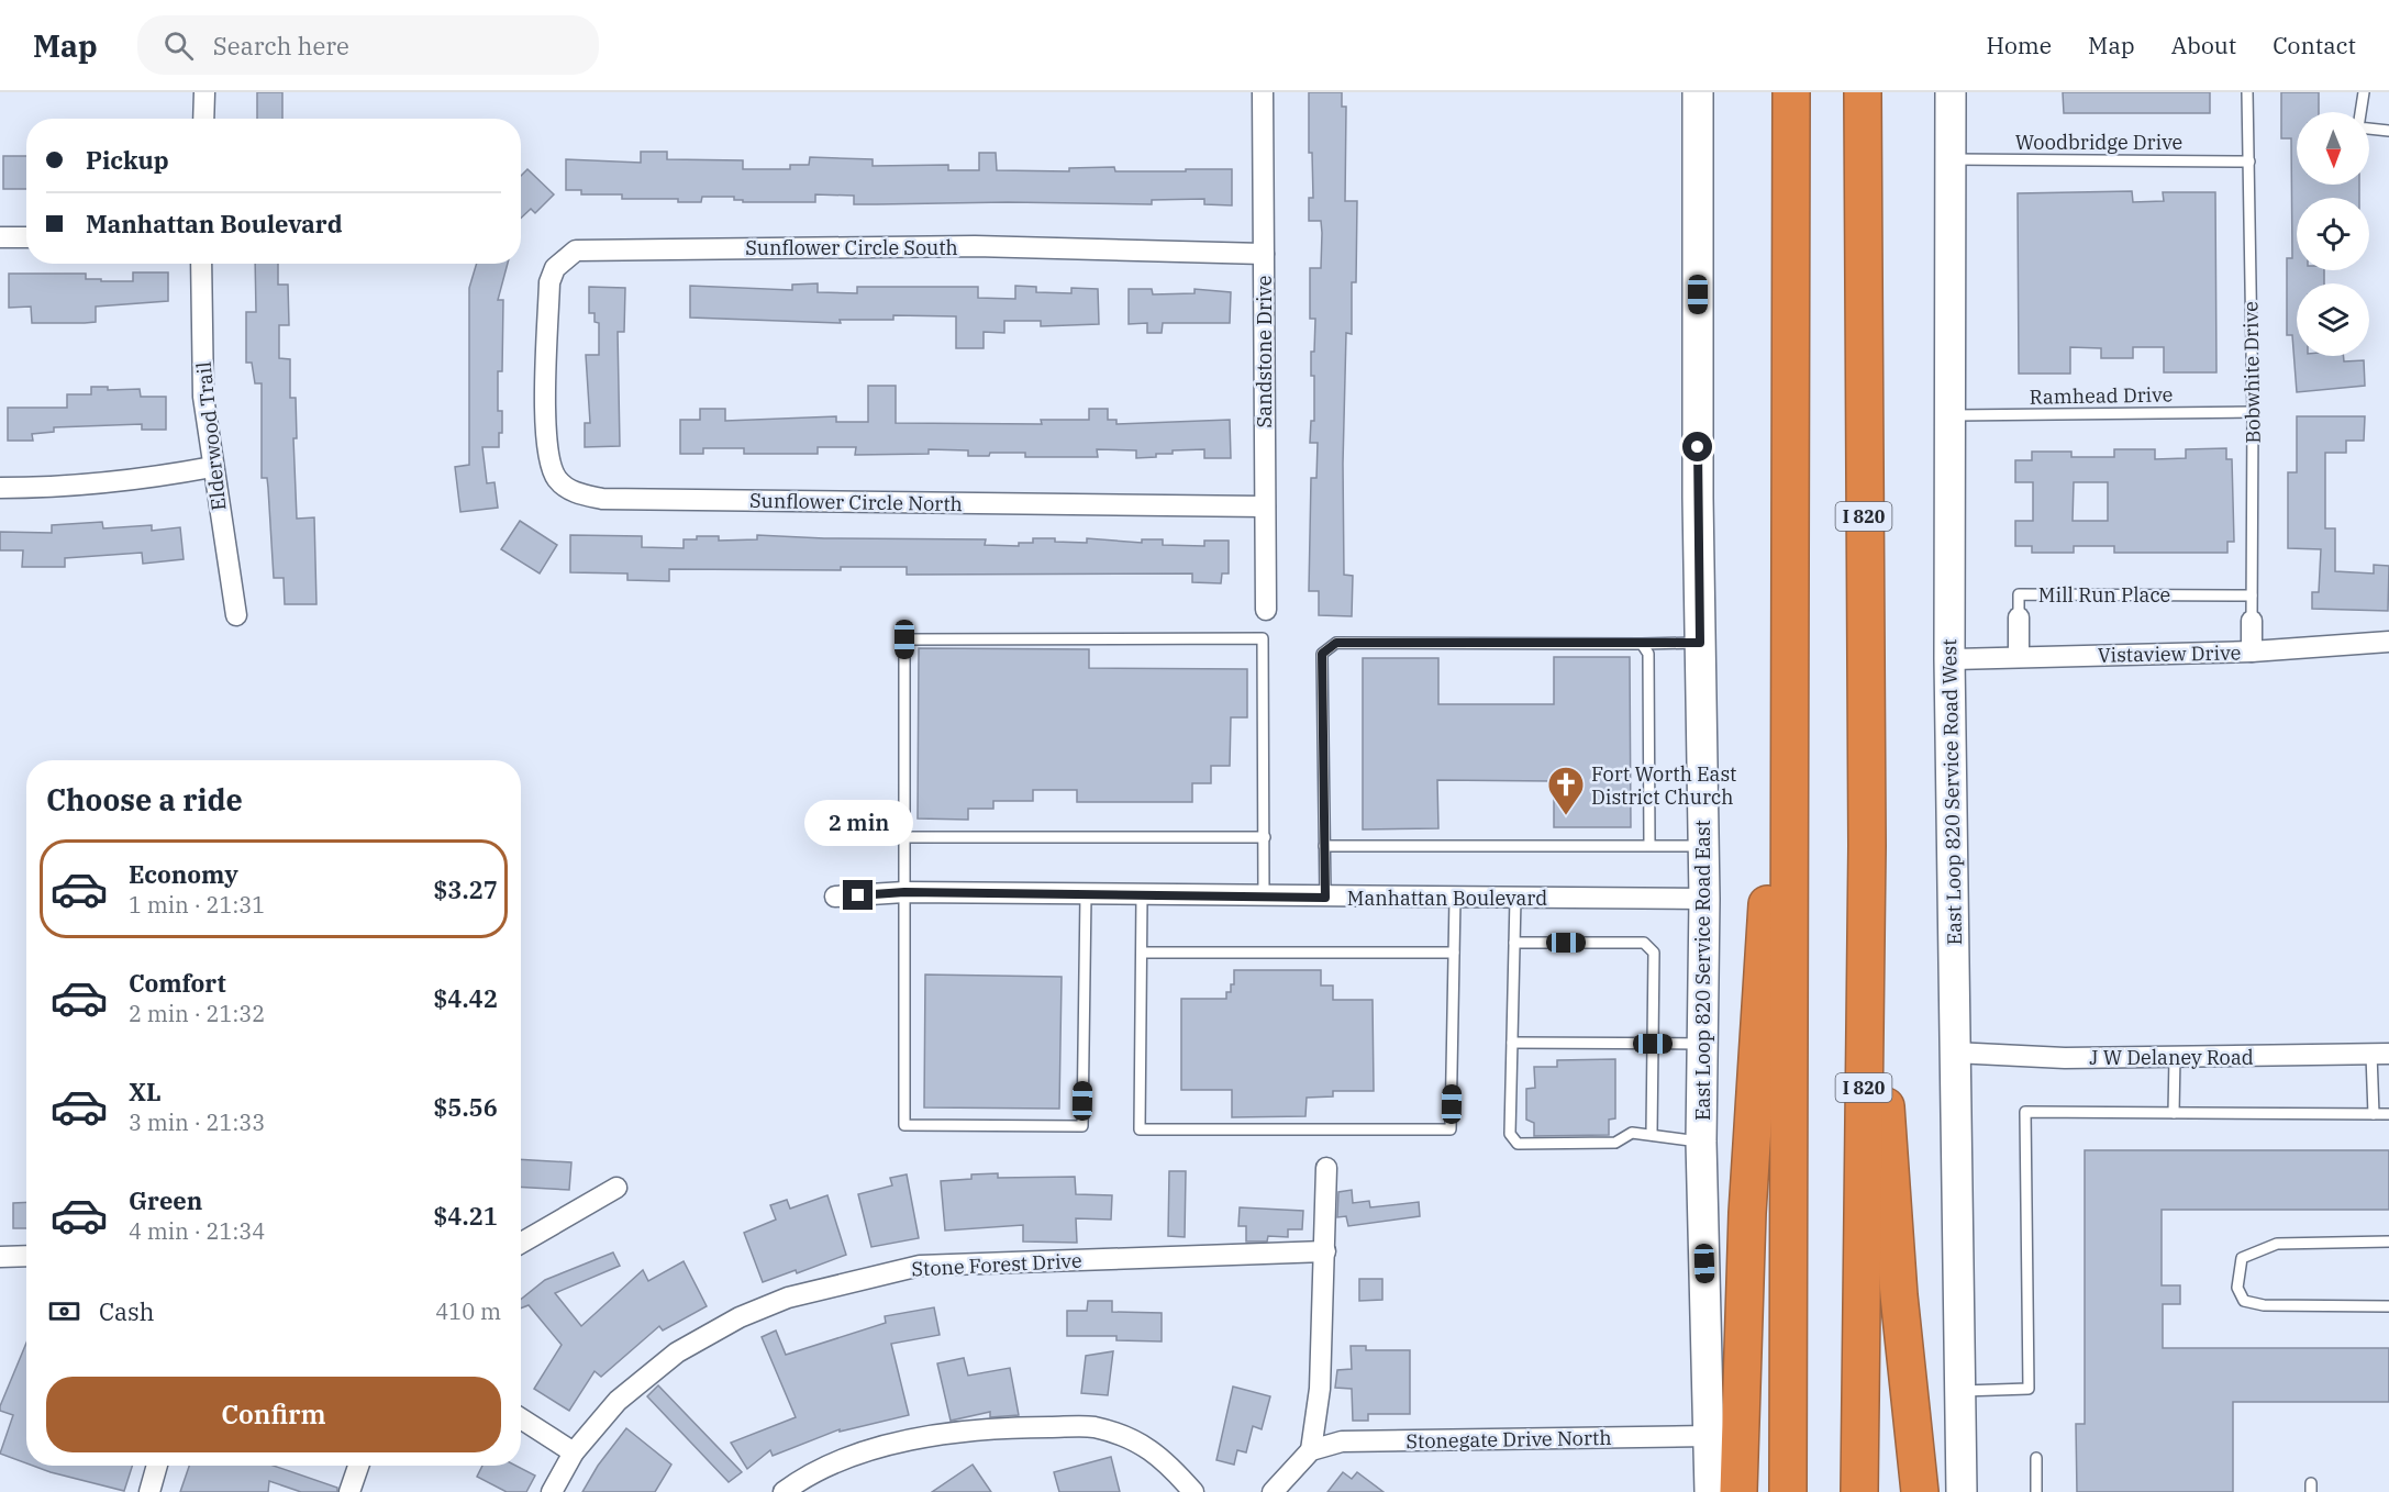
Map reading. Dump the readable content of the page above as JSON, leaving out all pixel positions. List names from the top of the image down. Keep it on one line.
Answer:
{"streets":{"highway":["I 820"],"main road":["East Loop 820 Service Road West","East Loop 820 Service Road East"],"street":["Sunflower Circle South","Sandstone Drive","Bobwhite Drive","Elderwood Trail","Sunflower Circle North","Mill Run Place","Vistaview Drive","Manhattan Boulevard","J W Delaney Road","Stone Forest Drive","Stonegate Drive North"],"lane":["Woodbridge Drive","Ramhead Drive"]},"crossings":[["Woodbridge Drive","Bobwhite Drive"],["Woodbridge Drive","East Loop 820 Service Road West"],["Sunflower Circle South","Sandstone Drive"],["Sunflower Circle South","Sunflower Circle North"],["Sandstone Drive","Sunflower Circle North"],["Bobwhite Drive","Ramhead Drive"],["Bobwhite Drive","Mill Run Place"],["Bobwhite Drive","Vistaview Drive"],["Ramhead Drive","East Loop 820 Service Road West"],["Mill Run Place","Vistaview Drive"],["Vistaview Drive","East Loop 820 Service Road West"],["East Loop 820 Service Road West","J W Delaney Road"],["Manhattan Boulevard","East Loop 820 Service Road East"],["East Loop 820 Service Road East","Stonegate Drive North"]],"places":{"church":["Fort Worth East District Church"]},"north":"bottom","page":{"header":"Map","search":"Search here","nav":["Home","Map","About","Contact"],"banner":["Pickup","Manhattan Boulevard"],"heading":"Choose a ride","bubble":"2 min","list":[{"name":"Economy","note":"1 min · 21:31","value":"$3.27"},{"name":"Comfort","note":"2 min · 21:32","value":"$4.42"},{"name":"XL","note":"3 min · 21:33","value":"$5.56"},{"name":"Green","note":"4 min · 21:34","value":"$4.21"}],"pay":["Cash","410 m"],"buttons":"Confirm"}}
